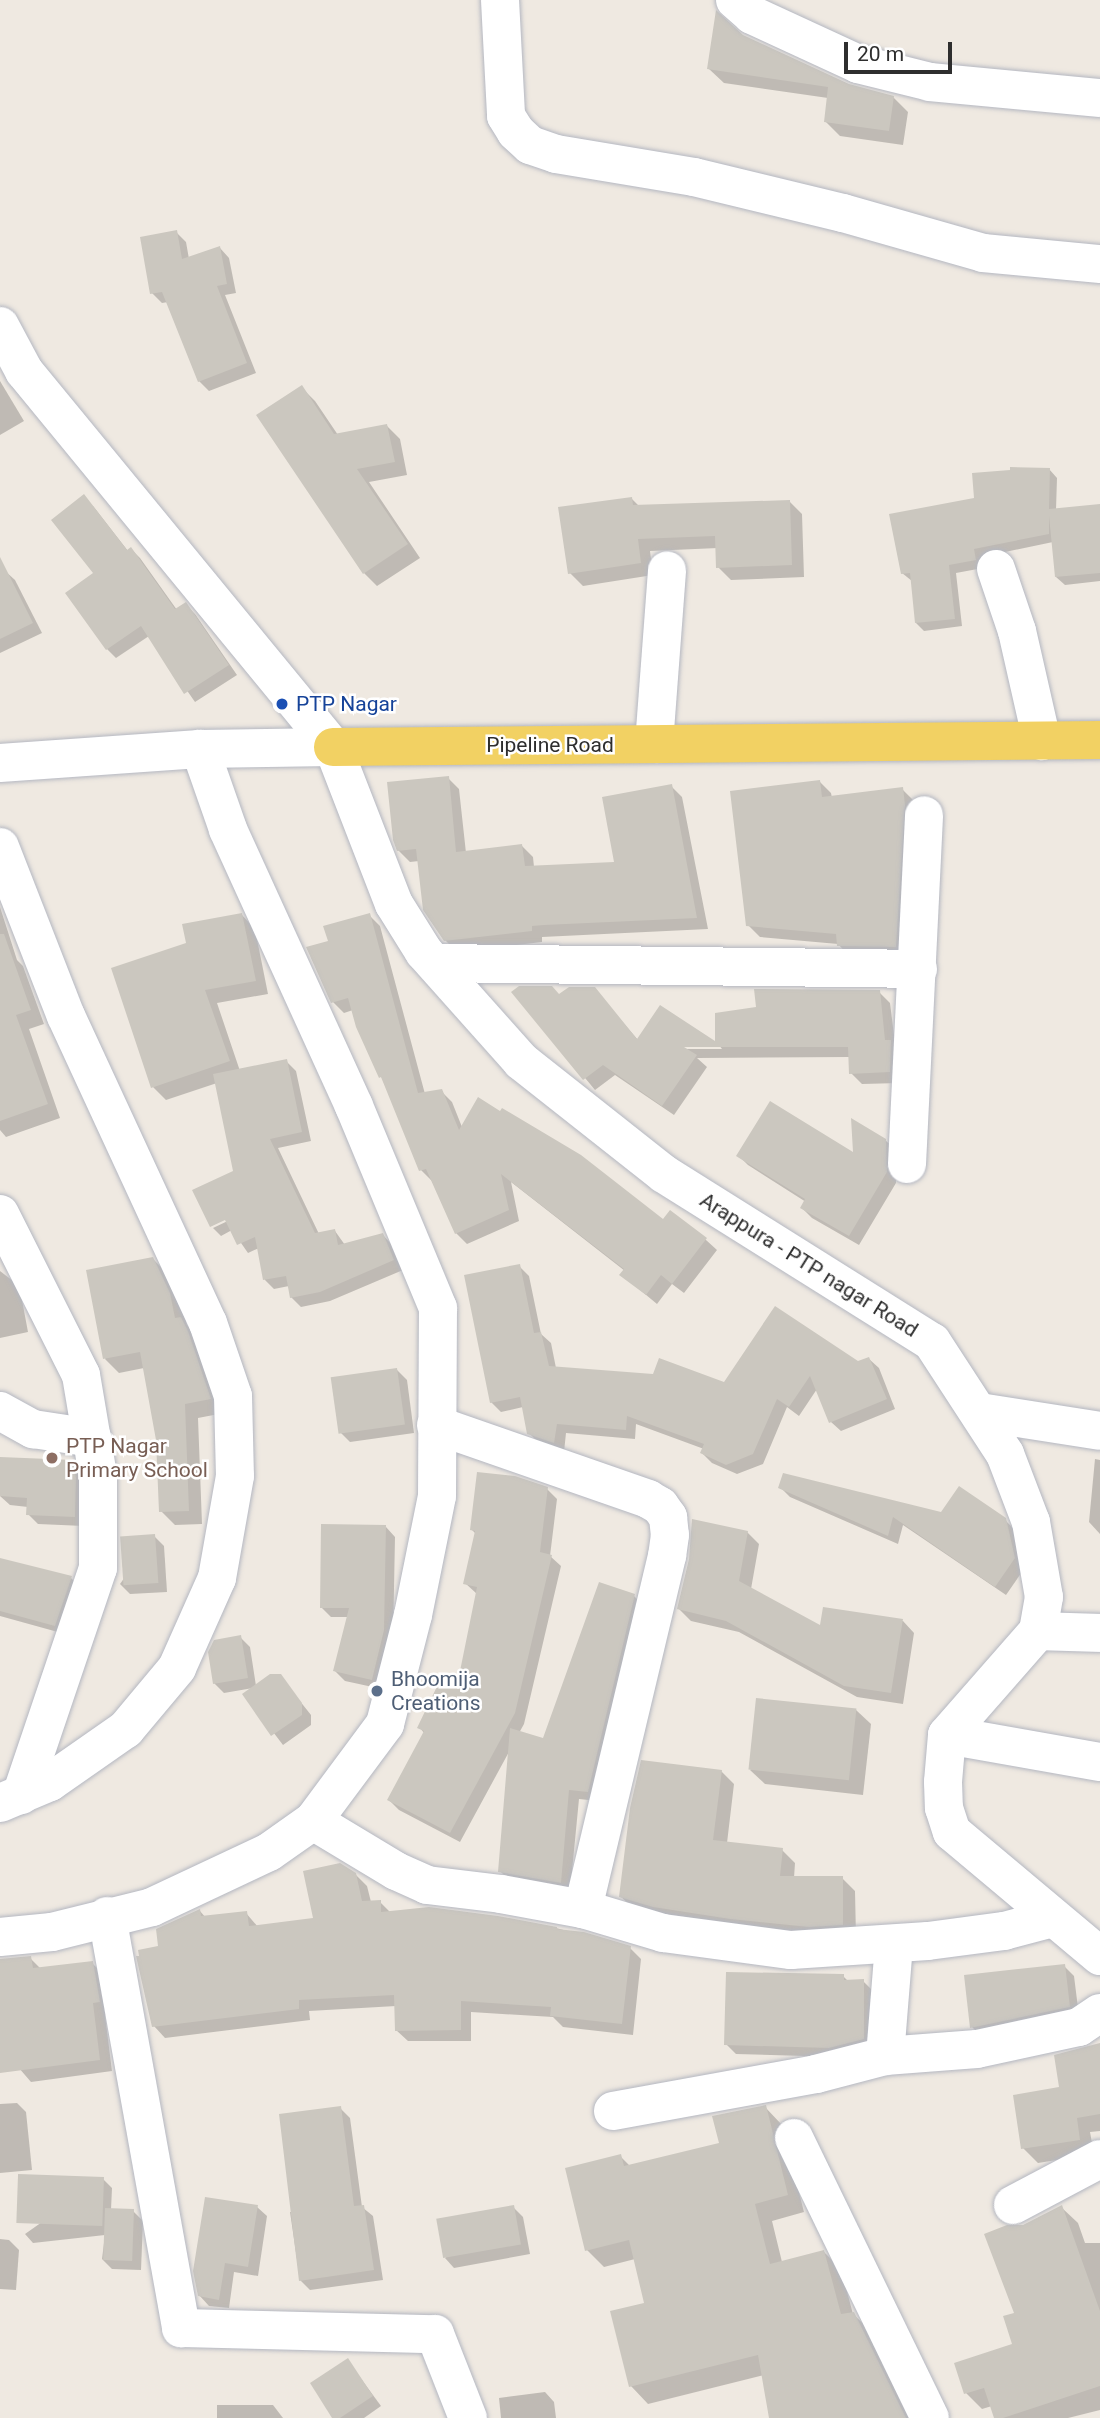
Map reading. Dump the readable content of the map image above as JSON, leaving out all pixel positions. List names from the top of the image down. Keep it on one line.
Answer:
{"streets":{"main road":["Pipeline Road"],"street":["Arappura - PTP nagar Road"]},"crossings":[["Pipeline Road","Arappura - PTP nagar Road"]],"places":["PTP Nagar","PTP Nagar Primary School","Bhoomija Creations"],"scale_bar":"20 m"}
